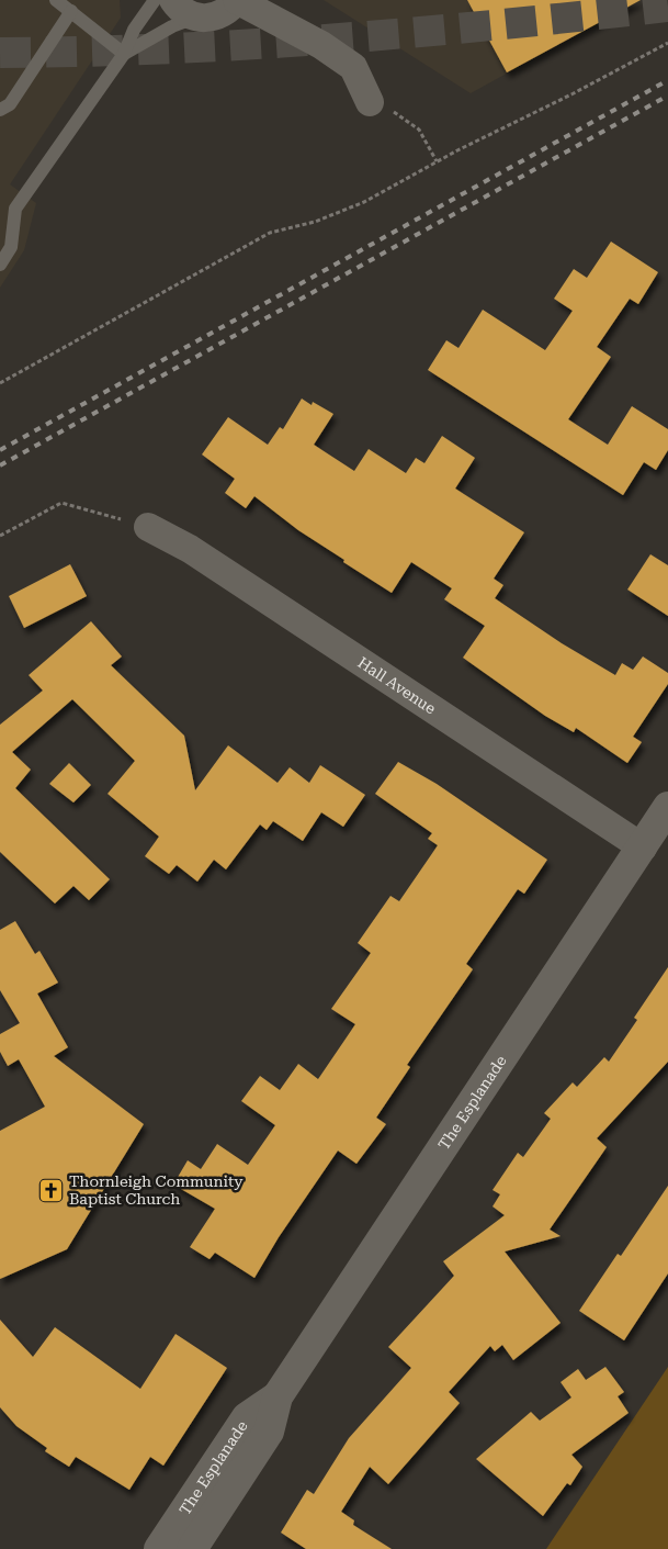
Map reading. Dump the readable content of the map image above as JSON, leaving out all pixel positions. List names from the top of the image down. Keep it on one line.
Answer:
{"streets":{"main road":["The Esplanade"],"street":["Hall Avenue"]},"crossings":[["Hall Avenue","The Esplanade"]],"places":{"church":["Thornleigh Community Baptist Church"]}}
